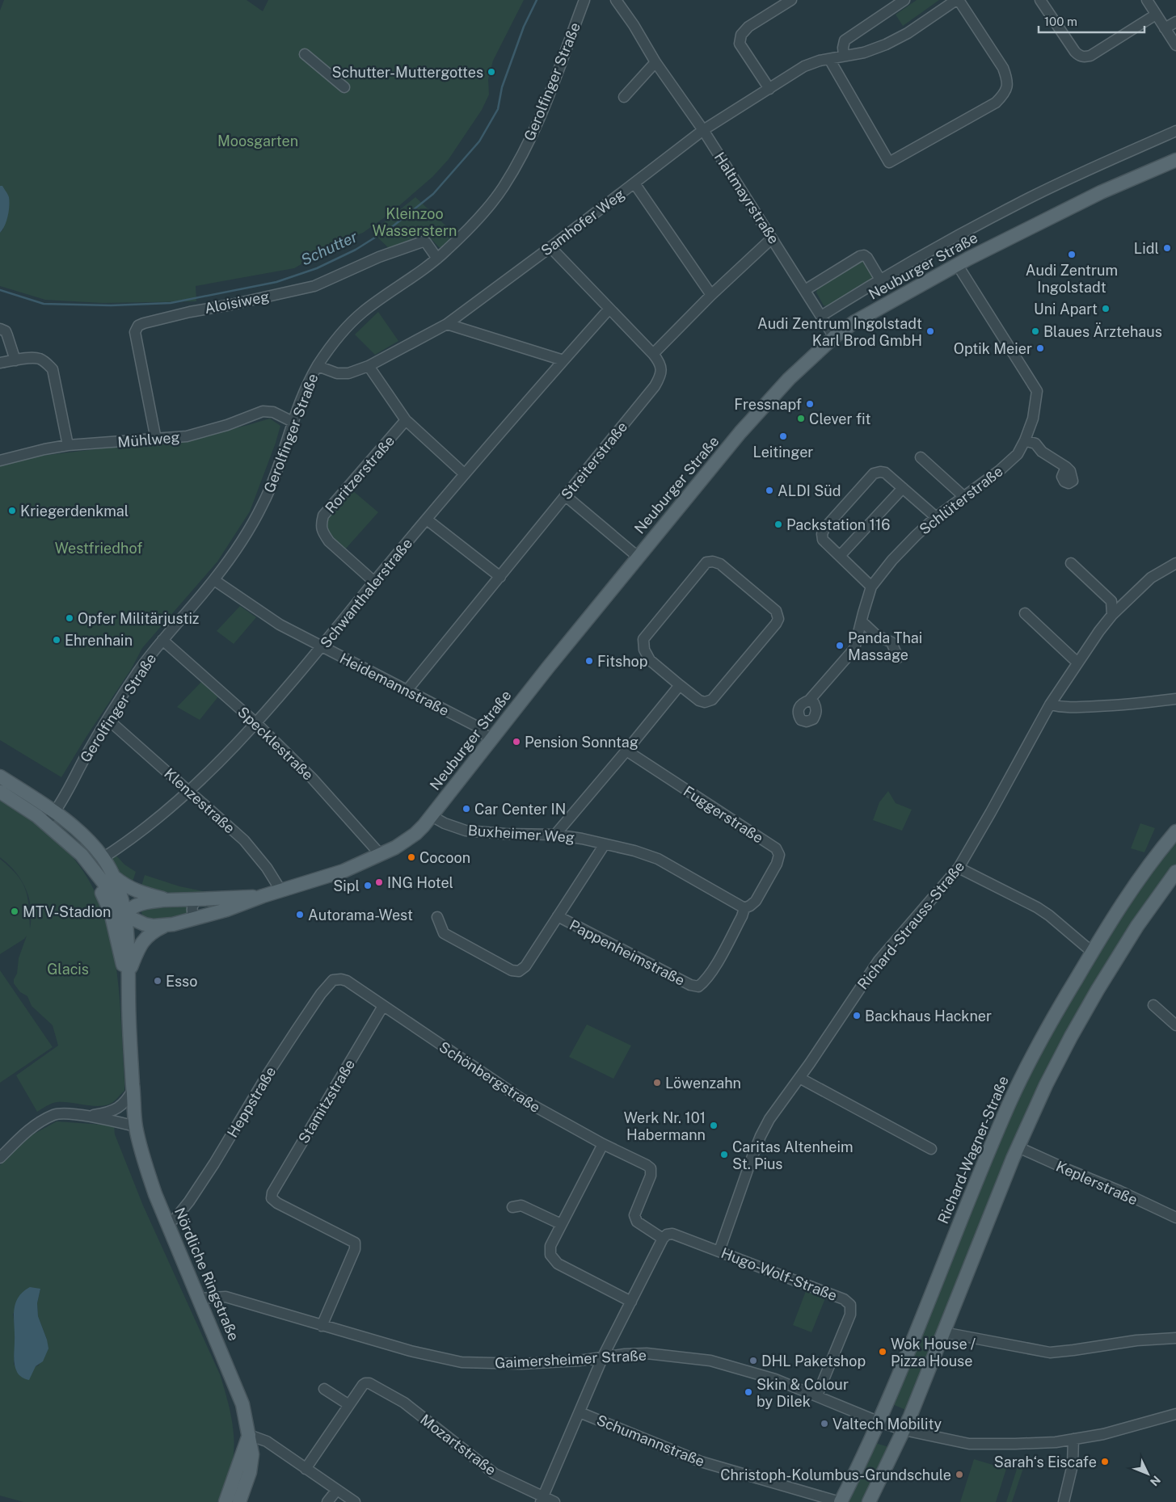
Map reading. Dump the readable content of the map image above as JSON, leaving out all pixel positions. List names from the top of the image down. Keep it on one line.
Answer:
{"streets":{"main road":["Neuburger Straße","Richard-Wagner-Straße","Nördliche Ringstraße"],"street":["Gerolfinger Straße","Haltmayrstraße","Samhofer Weg","Aloisiweg","Mühlweg","Streiterstraße","Roritzerstraße","Schlüterstraße","Schwanthalerstraße","Heidemannstraße","Specklestraße","Klenzestraße","Fuggerstraße","Buxheimer Weg","Richard-Strauss-Straße","Pappenheimstraße","Schönbergstraße","Stamitzstraße","Heppstraße","Keplerstraße","Hugo-Wolf-Straße","Gaimersheimer Straße","Schumannstraße","Mozartstraße"]},"crossings":[["Gerolfinger Straße","Samhofer Weg"],["Gerolfinger Straße","Aloisiweg"],["Gerolfinger Straße","Mühlweg"],["Gerolfinger Straße","Heidemannstraße"],["Gerolfinger Straße","Specklestraße"],["Gerolfinger Straße","Klenzestraße"],["Haltmayrstraße","Samhofer Weg"],["Haltmayrstraße","Neuburger Straße"],["Neuburger Straße","Schlüterstraße"],["Neuburger Straße","Heidemannstraße"],["Neuburger Straße","Specklestraße"],["Neuburger Straße","Klenzestraße"],["Neuburger Straße","Buxheimer Weg"],["Aloisiweg","Mühlweg"],["Streiterstraße","Heidemannstraße"],["Roritzerstraße","Schwanthalerstraße"],["Schwanthalerstraße","Heidemannstraße"],["Schwanthalerstraße","Specklestraße"],["Schwanthalerstraße","Klenzestraße"],["Fuggerstraße","Buxheimer Weg"],["Fuggerstraße","Pappenheimstraße"],["Richard-Strauss-Straße","Hugo-Wolf-Straße"],["Schönbergstraße","Stamitzstraße"],["Schönbergstraße","Heppstraße"],["Schönbergstraße","Hugo-Wolf-Straße"],["Stamitzstraße","Gaimersheimer Straße"],["Heppstraße","Nördliche Ringstraße"],["Richard-Wagner-Straße","Gaimersheimer Straße"],["Richard-Wagner-Straße","Schumannstraße"],["Nördliche Ringstraße","Gaimersheimer Straße"],["Hugo-Wolf-Straße","Gaimersheimer Straße"]],"water":["Schutter"],"parks":["Moosgarten","Kleinzoo Wasserstern","Westfriedhof","Glacis"],"places":["Schutter-Muttergottes","Lidl","Audi Zentrum Ingolstadt","Uni Apart","Audi Zentrum Ingolstadt Karl Brod GmbH","Blaues Ärztehaus","Optik Meier","Fressnapf","Clever fit","Leitinger","ALDI Süd","Kriegerdenkmal","Packstation 116","Opfer Militärjustiz","Ehrenhain","Panda Thai Massage","Fitshop","Pension Sonntag","Car Center IN","Cocoon","ING Hotel","Sipl","MTV-Stadion","Autorama-West","Esso","Backhaus Hackner","Löwenzahn","Werk Nr. 101 Habermann","Caritas Altenheim St. Pius","Wok House / Pizza House","DHL Paketshop","Skin & Colour by Dilek","Valtech Mobility","Sarah‘s Eiscafe","Christoph-Kolumbus-Grundschule"],"scale_bar":"100 m","north":"bottom right"}
